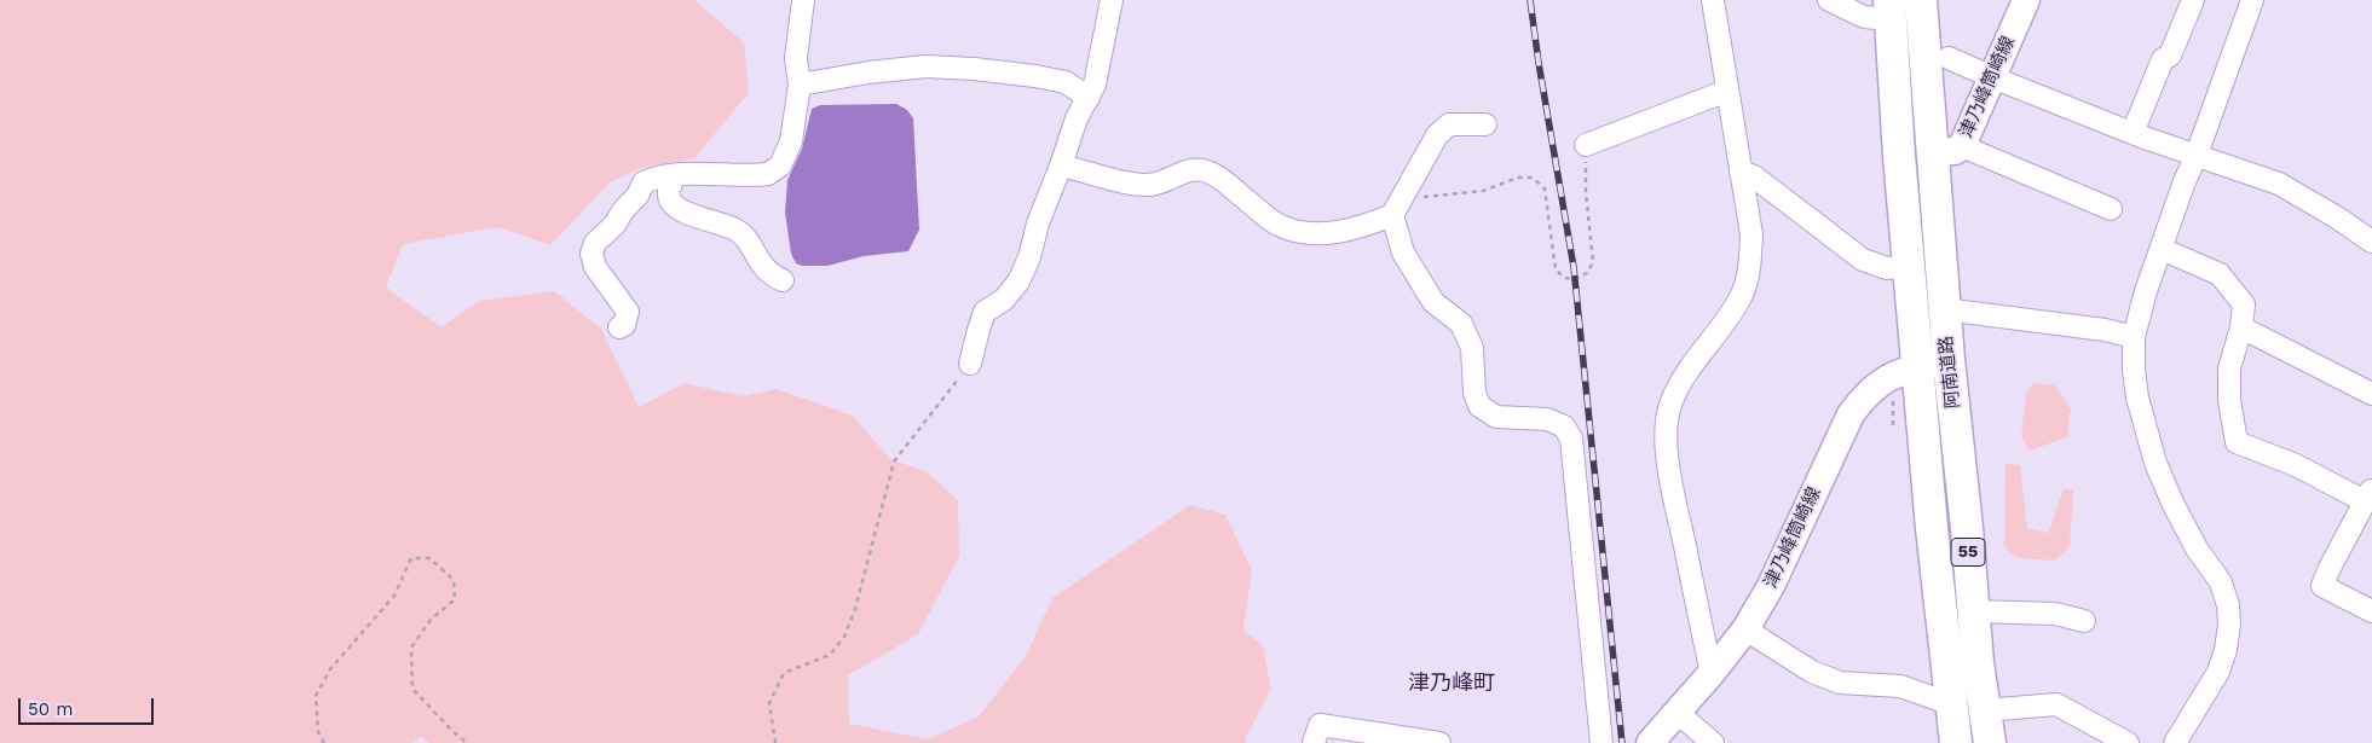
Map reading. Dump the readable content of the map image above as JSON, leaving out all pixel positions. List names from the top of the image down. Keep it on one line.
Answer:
{"streets":{"highway":["阿南道路","55"],"main road":["津乃峰筒崎線"]},"crossings":[["津乃峰筒崎線","阿南道路"]],"districts":["津乃峰町"],"scale_bar":"50 m"}
